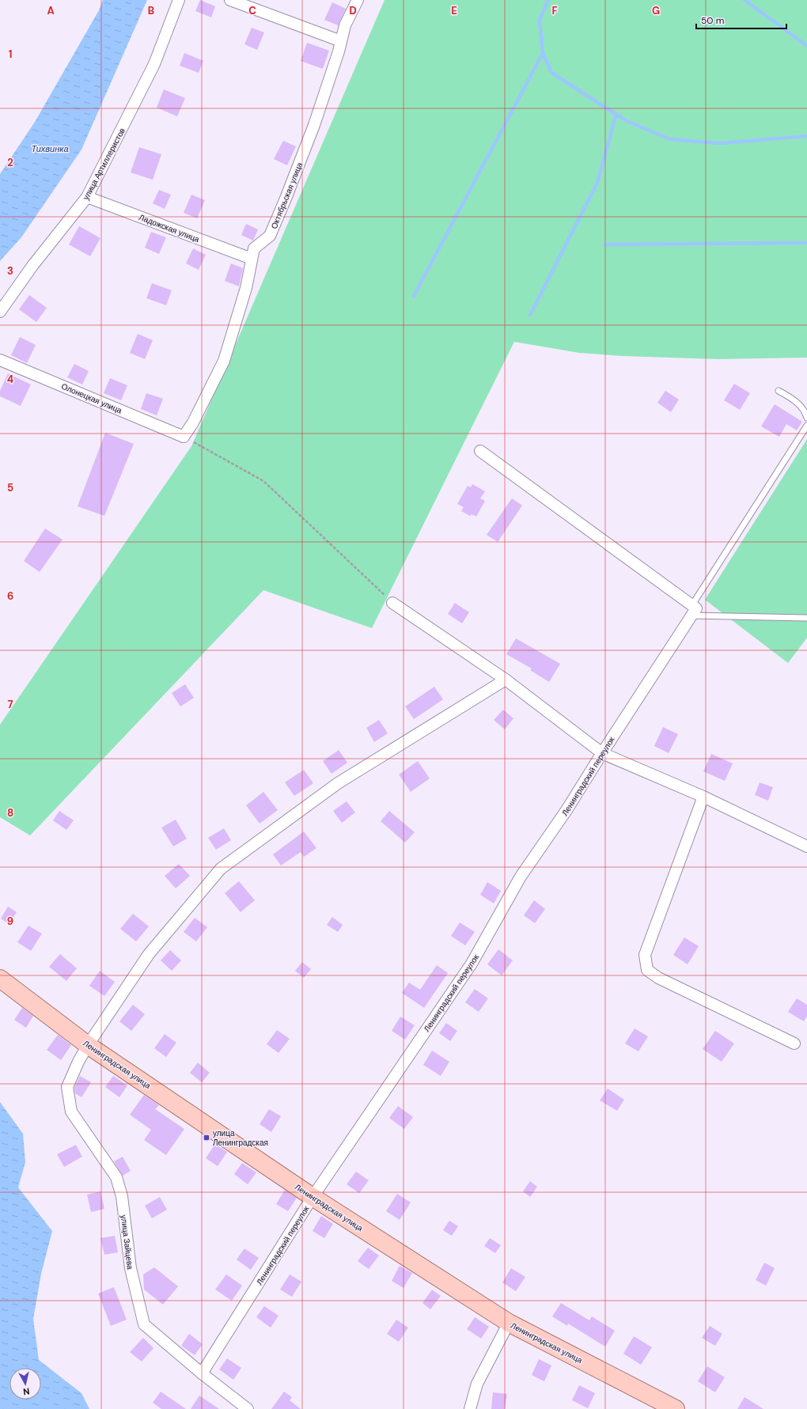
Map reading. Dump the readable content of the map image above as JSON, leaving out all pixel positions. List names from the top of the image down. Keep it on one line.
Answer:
{"streets":{"main road":["Ленинградская улица"],"street":["улица Артиллеристов","Октябрьская улица","Ладожская улица","Олонецкая улица","Ленинградский переулок","улица Зайцева"]},"crossings":[["улица Артиллеристов","Ладожская улица"],["Октябрьская улица","Ладожская улица"],["Октябрьская улица","Олонецкая улица"],["Ленинградский переулок","Ленинградская улица"],["Ленинградский переулок","улица Зайцева"],["Ленинградская улица","улица Зайцева"]],"water":["Тихвинка"],"places":{"transit":["улица Ленинградская"]},"scale_bar":"50 m","north":"bottom","grid":{"columns":["A","B","C","D","E","F","G"],"rows":["1","2","3","4","5","6","7","8","9"]}}
